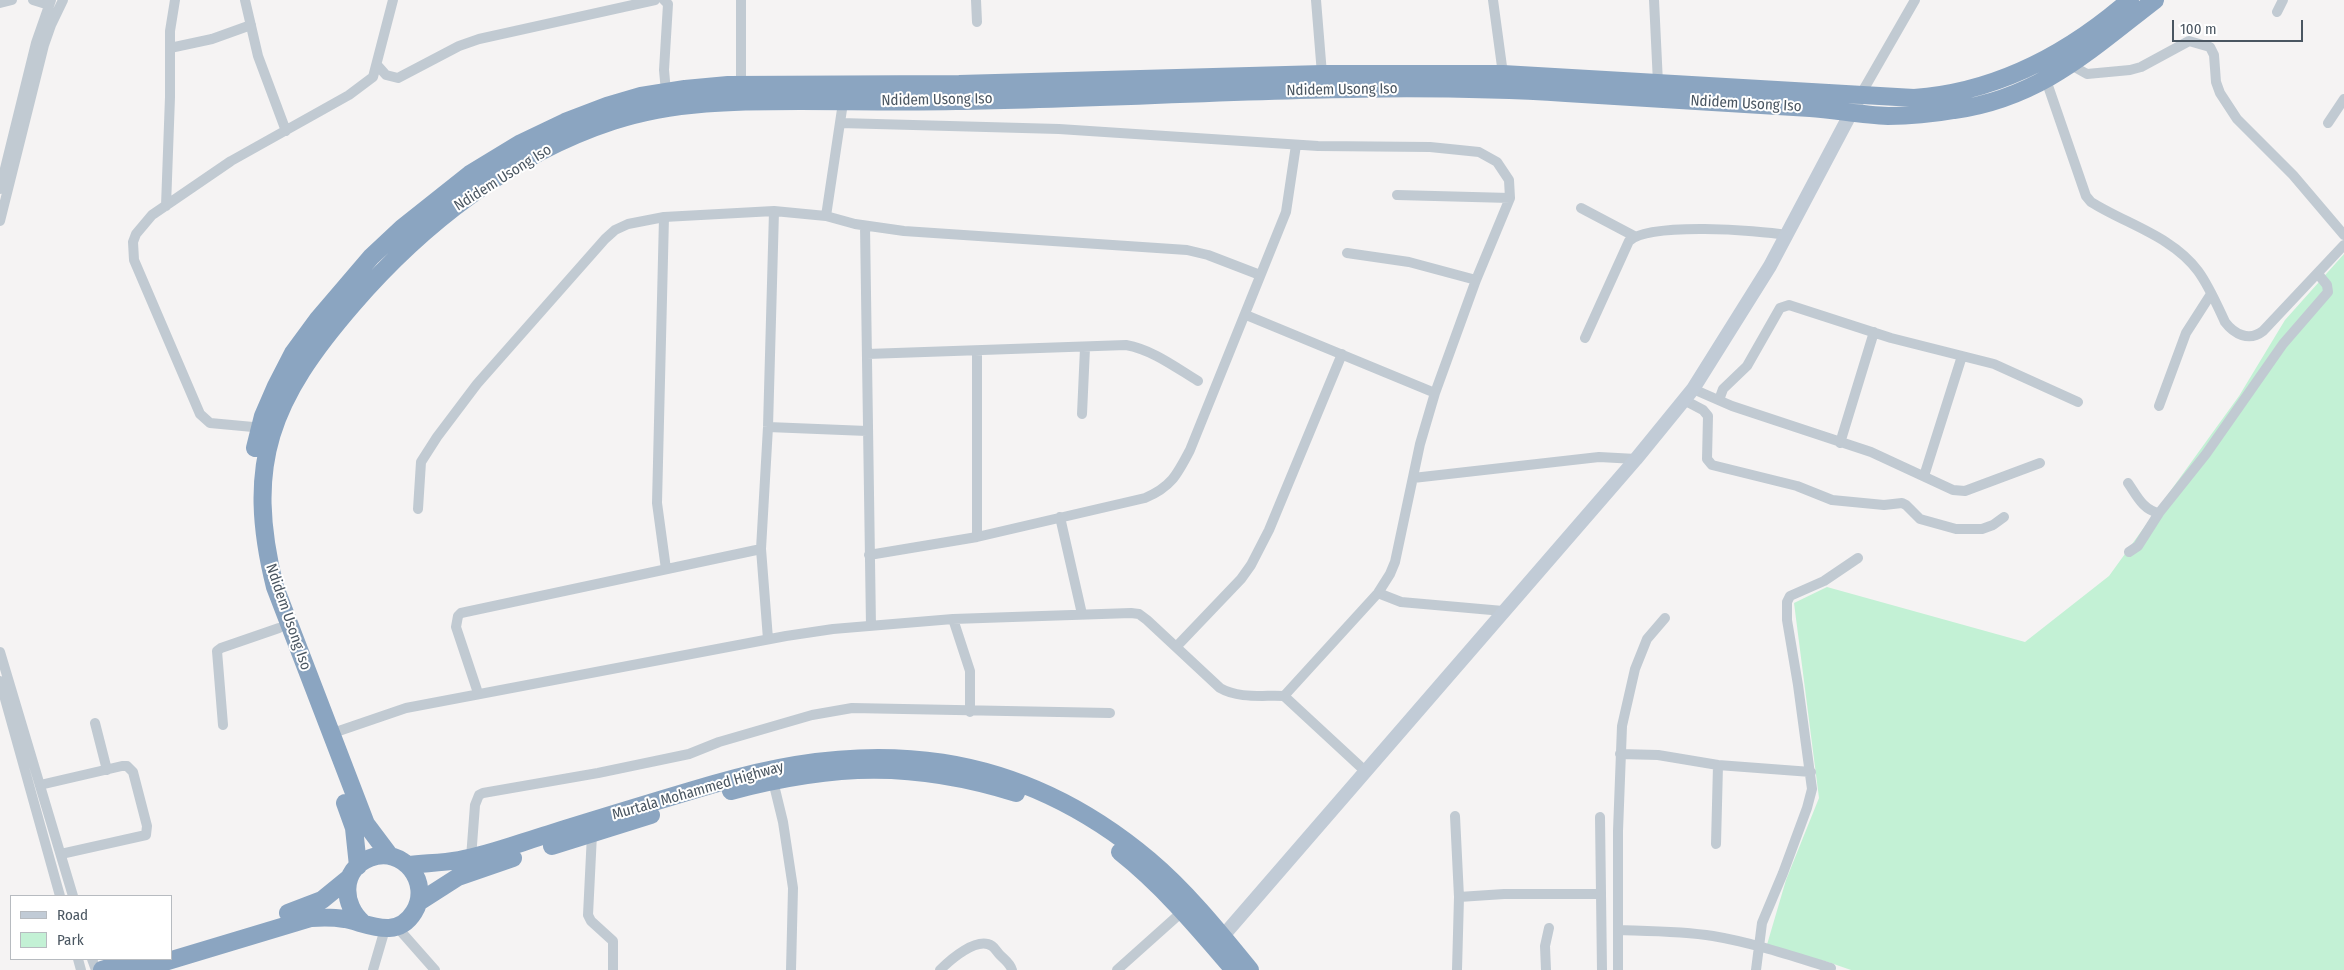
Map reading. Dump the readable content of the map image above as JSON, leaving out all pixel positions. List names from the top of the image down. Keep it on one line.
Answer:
{"streets":{"highway":["Ndidem Usong Iso","Murtala Mohammed Highway"]},"crossings":[["Ndidem Usong Iso","Murtala Mohammed Highway"]],"legend":["Road","Park"],"scale_bar":"100 m"}
